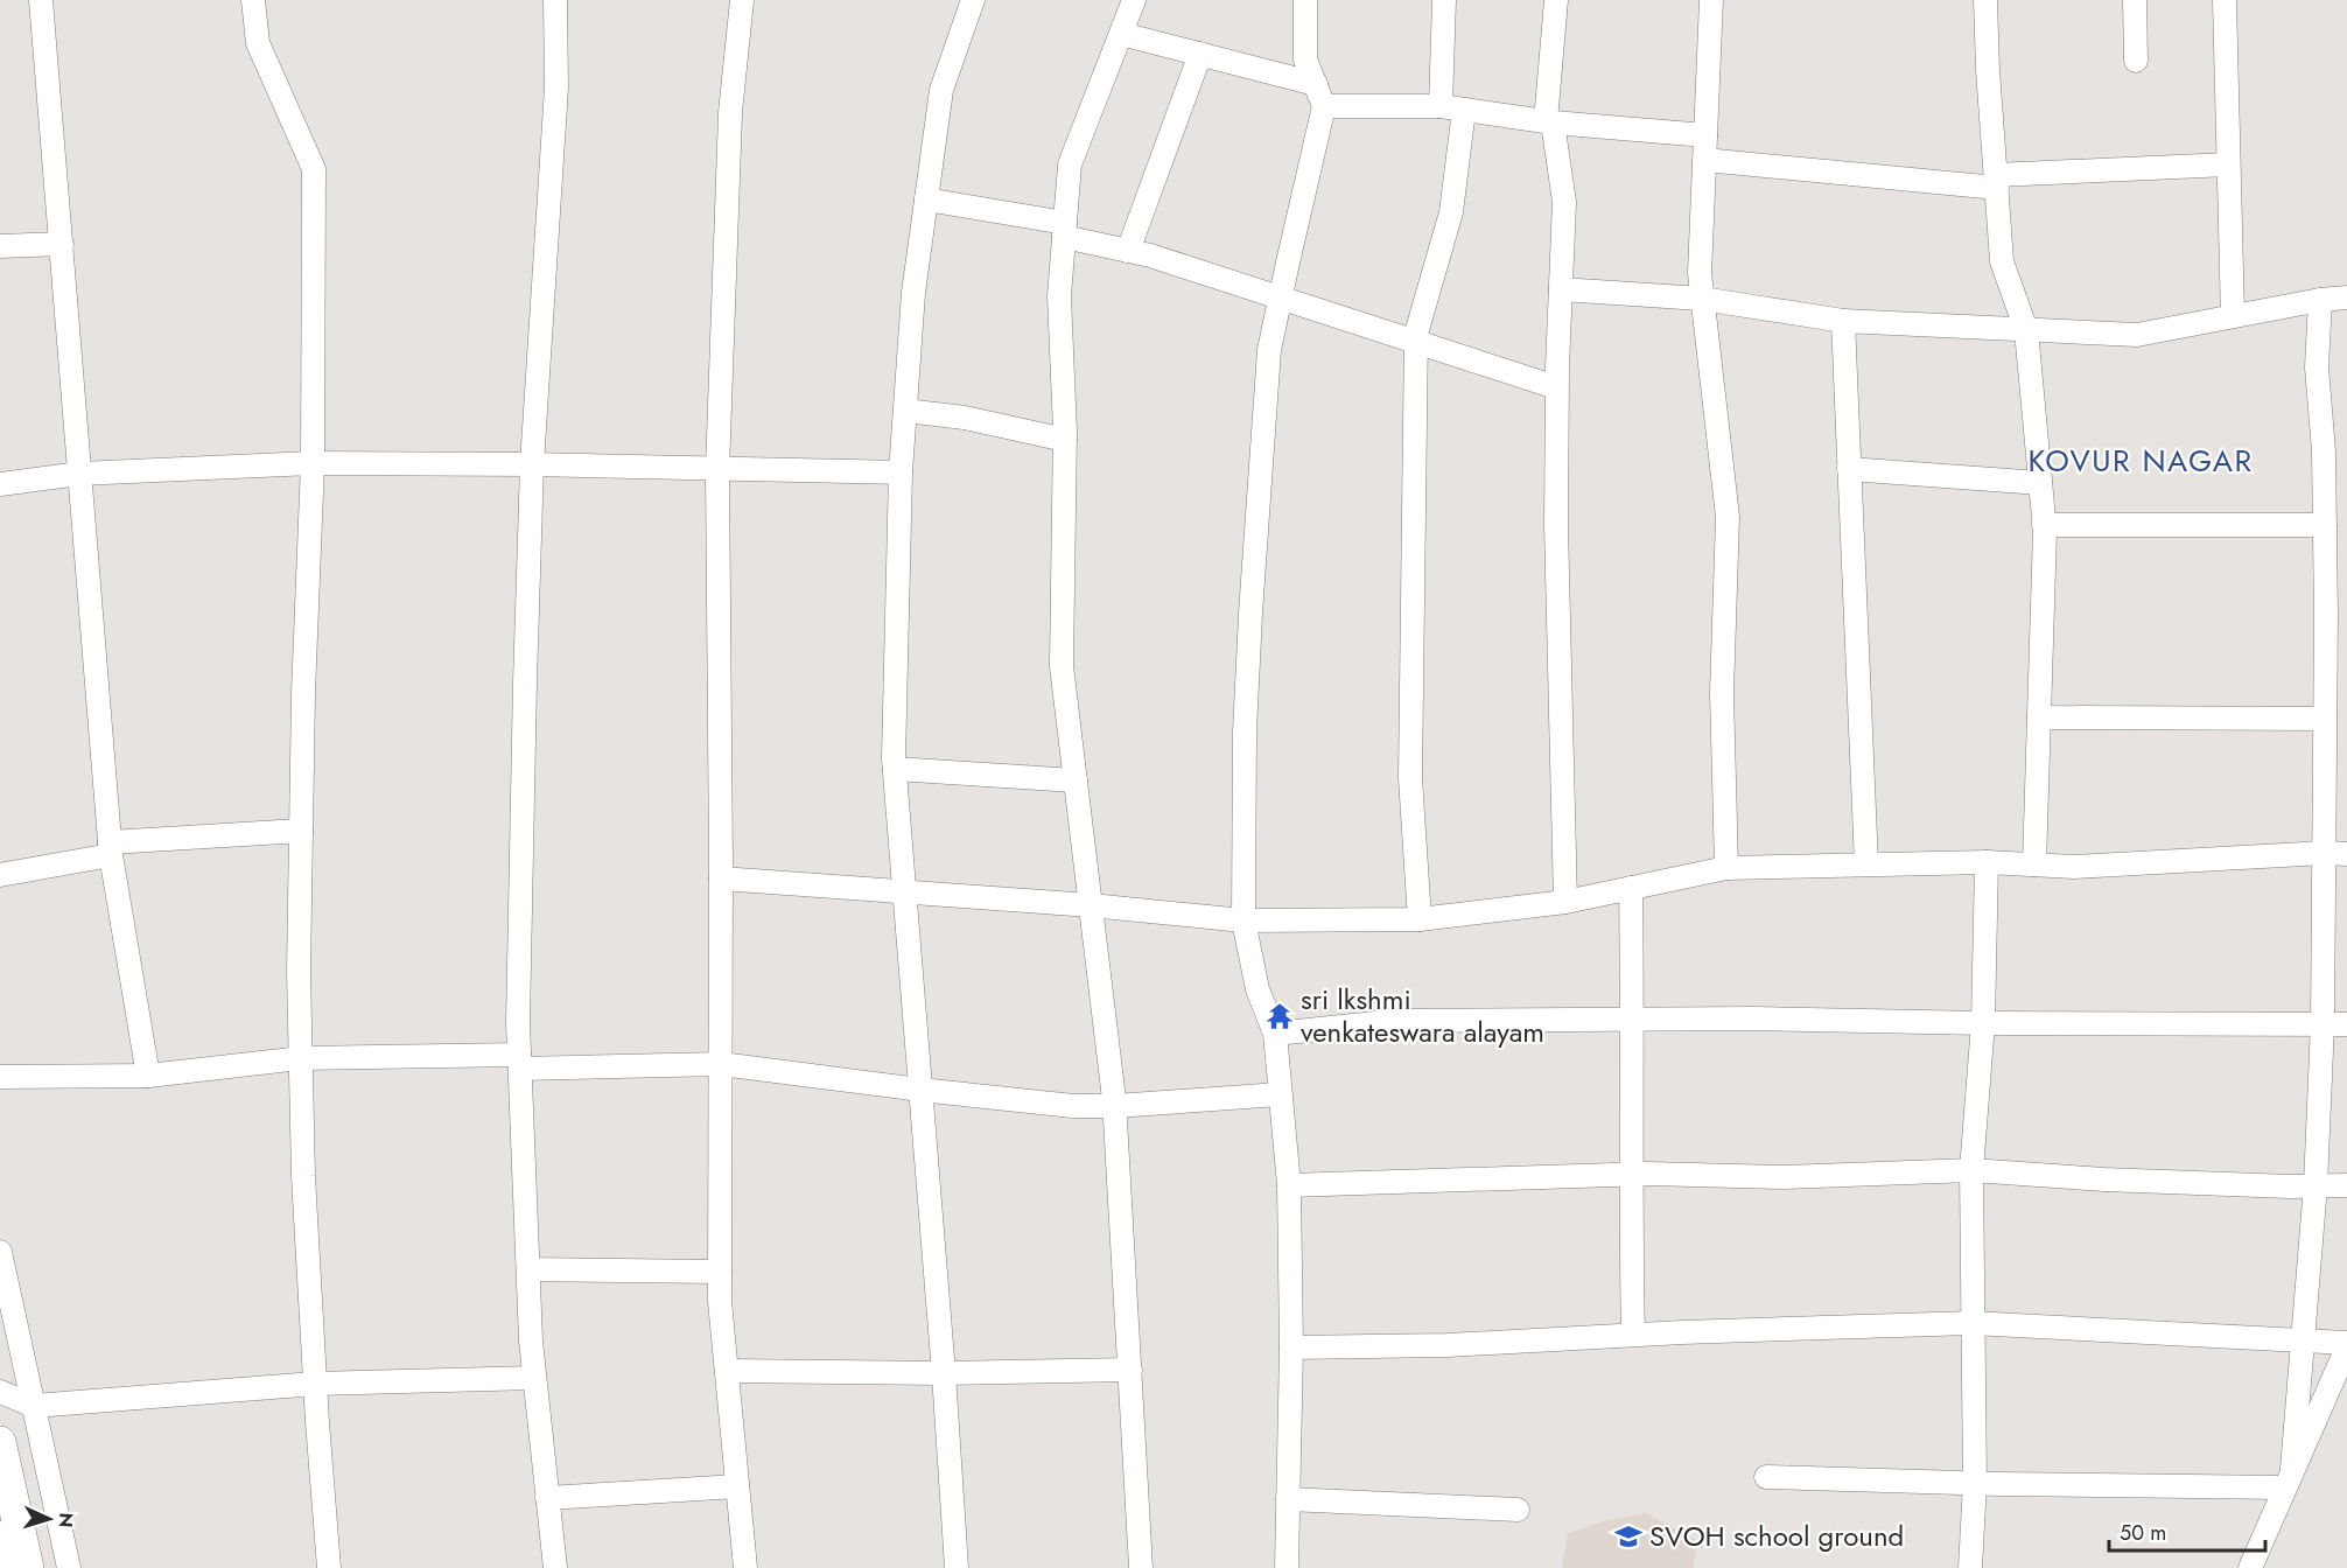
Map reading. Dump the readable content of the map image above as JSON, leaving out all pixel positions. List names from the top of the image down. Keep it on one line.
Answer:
{"districts":["KOVUR NAGAR"],"places":{"temple":["sri lkshmi venkateswara alayam"],"school or university":["SVOH school ground"]},"scale_bar":"50 m","north":"right"}
